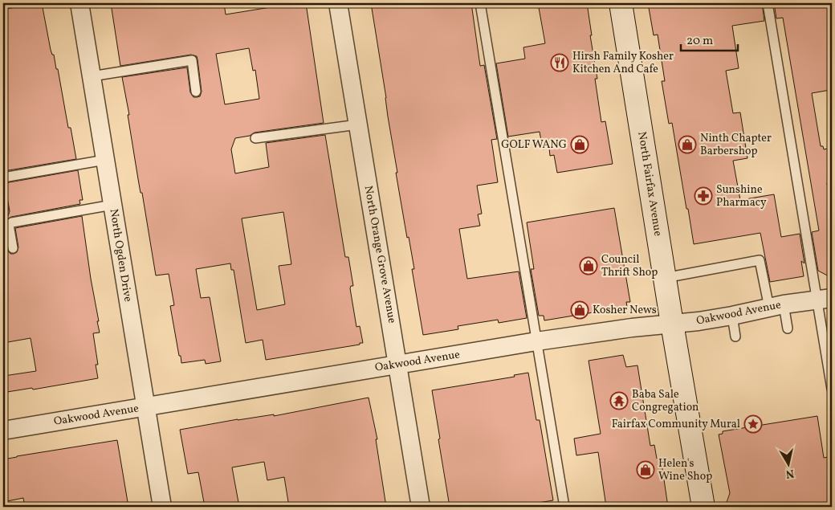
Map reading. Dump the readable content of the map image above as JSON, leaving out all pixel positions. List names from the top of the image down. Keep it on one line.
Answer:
{"streets":{"main road":["North Fairfax Avenue"],"street":["North Orange Grove Avenue","North Ogden Drive","Oakwood Avenue"]},"crossings":[["North Fairfax Avenue","Oakwood Avenue"],["North Orange Grove Avenue","Oakwood Avenue"],["North Ogden Drive","Oakwood Avenue"]],"places":{"restaurant":["Hirsh Family Kosher Kitchen And Cafe"],"shop":["GOLF WANG","Ninth Chapter Barbershop","Council Thrift Shop","Kosher News","Helen's Wine Shop"],"pharmacy":["Sunshine Pharmacy"],"temple":["Baba Sale Congregation"],"place":["Fairfax Community Mural"]},"scale_bar":"20 m","north":"bottom"}
